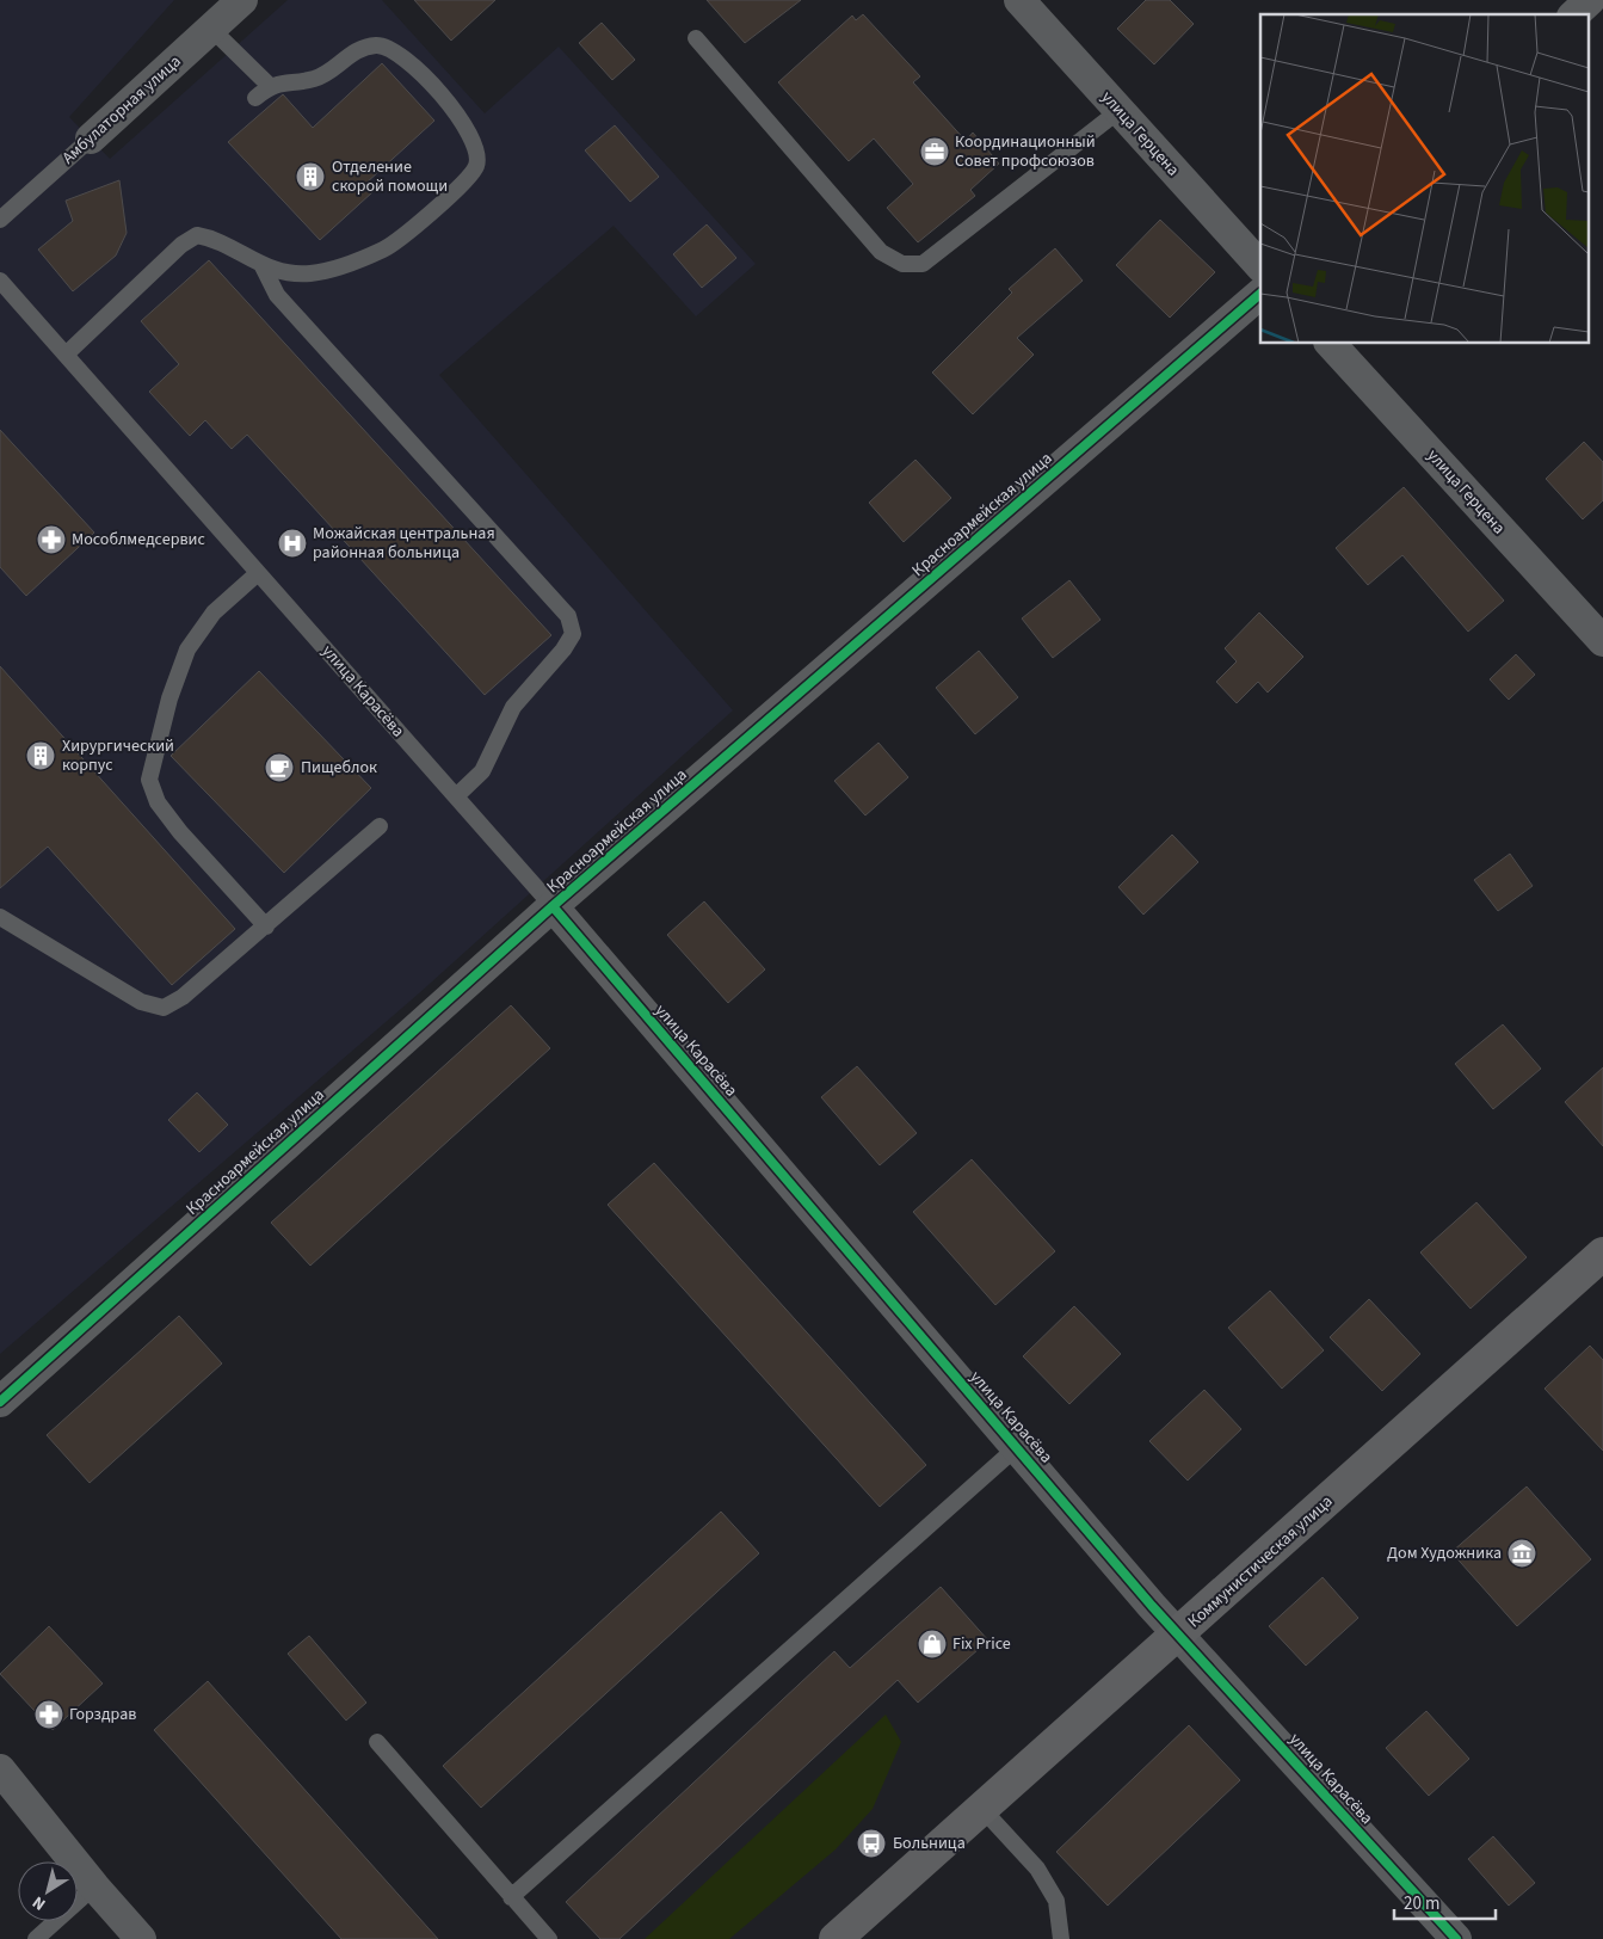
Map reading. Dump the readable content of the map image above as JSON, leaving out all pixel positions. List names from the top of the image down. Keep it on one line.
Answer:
{"streets":{"main road":["Коммунистическая улица"],"street":["Амбулаторная улица","улица Герцена","Красноармейская улица","улица Карасёва"]},"crossings":[["Красноармейская улица","улица Карасёва"],["улица Карасёва","Коммунистическая улица"]],"places":{"office":["Координационный Совет профсоюзов"],"building":["Отделение скорой помощи","Хирургический корпус"],"pharmacy":["Мособлмедсервис","Горздрав"],"hospital":["Можайская центральная районная больница"],"cafe":["Пищеблок"],"museum":["Дом Художника"],"shop":["Fix Price"],"bus stop":["Больница"]},"scale_bar":"20 m","north":"bottom left"}
